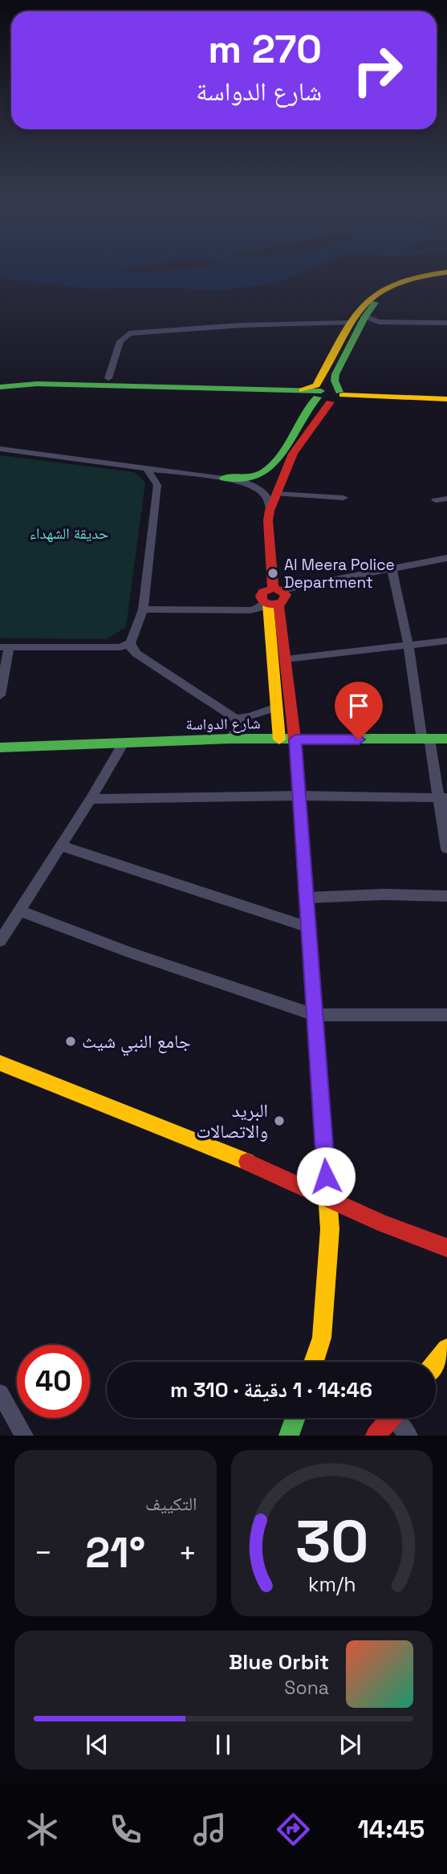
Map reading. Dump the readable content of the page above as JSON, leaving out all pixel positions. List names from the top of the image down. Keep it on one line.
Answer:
{"streets":{"street":["شارع الدواسة"]},"parks":["حديقة الشهداء"],"places":["Al Meera Police Department","جامع النبي شيث","البريد والاتصالات"],"page":{"turn":["270 m","شارع الدواسة"],"limit":"40","trip":"14:46 · 1 دقيقة · 310 m","tile":"التكييف","heat":["−","21°","+"],"song":["Blue Orbit","Sona"],"tabs":"14:45","gauge":["30","km/h"]}}
